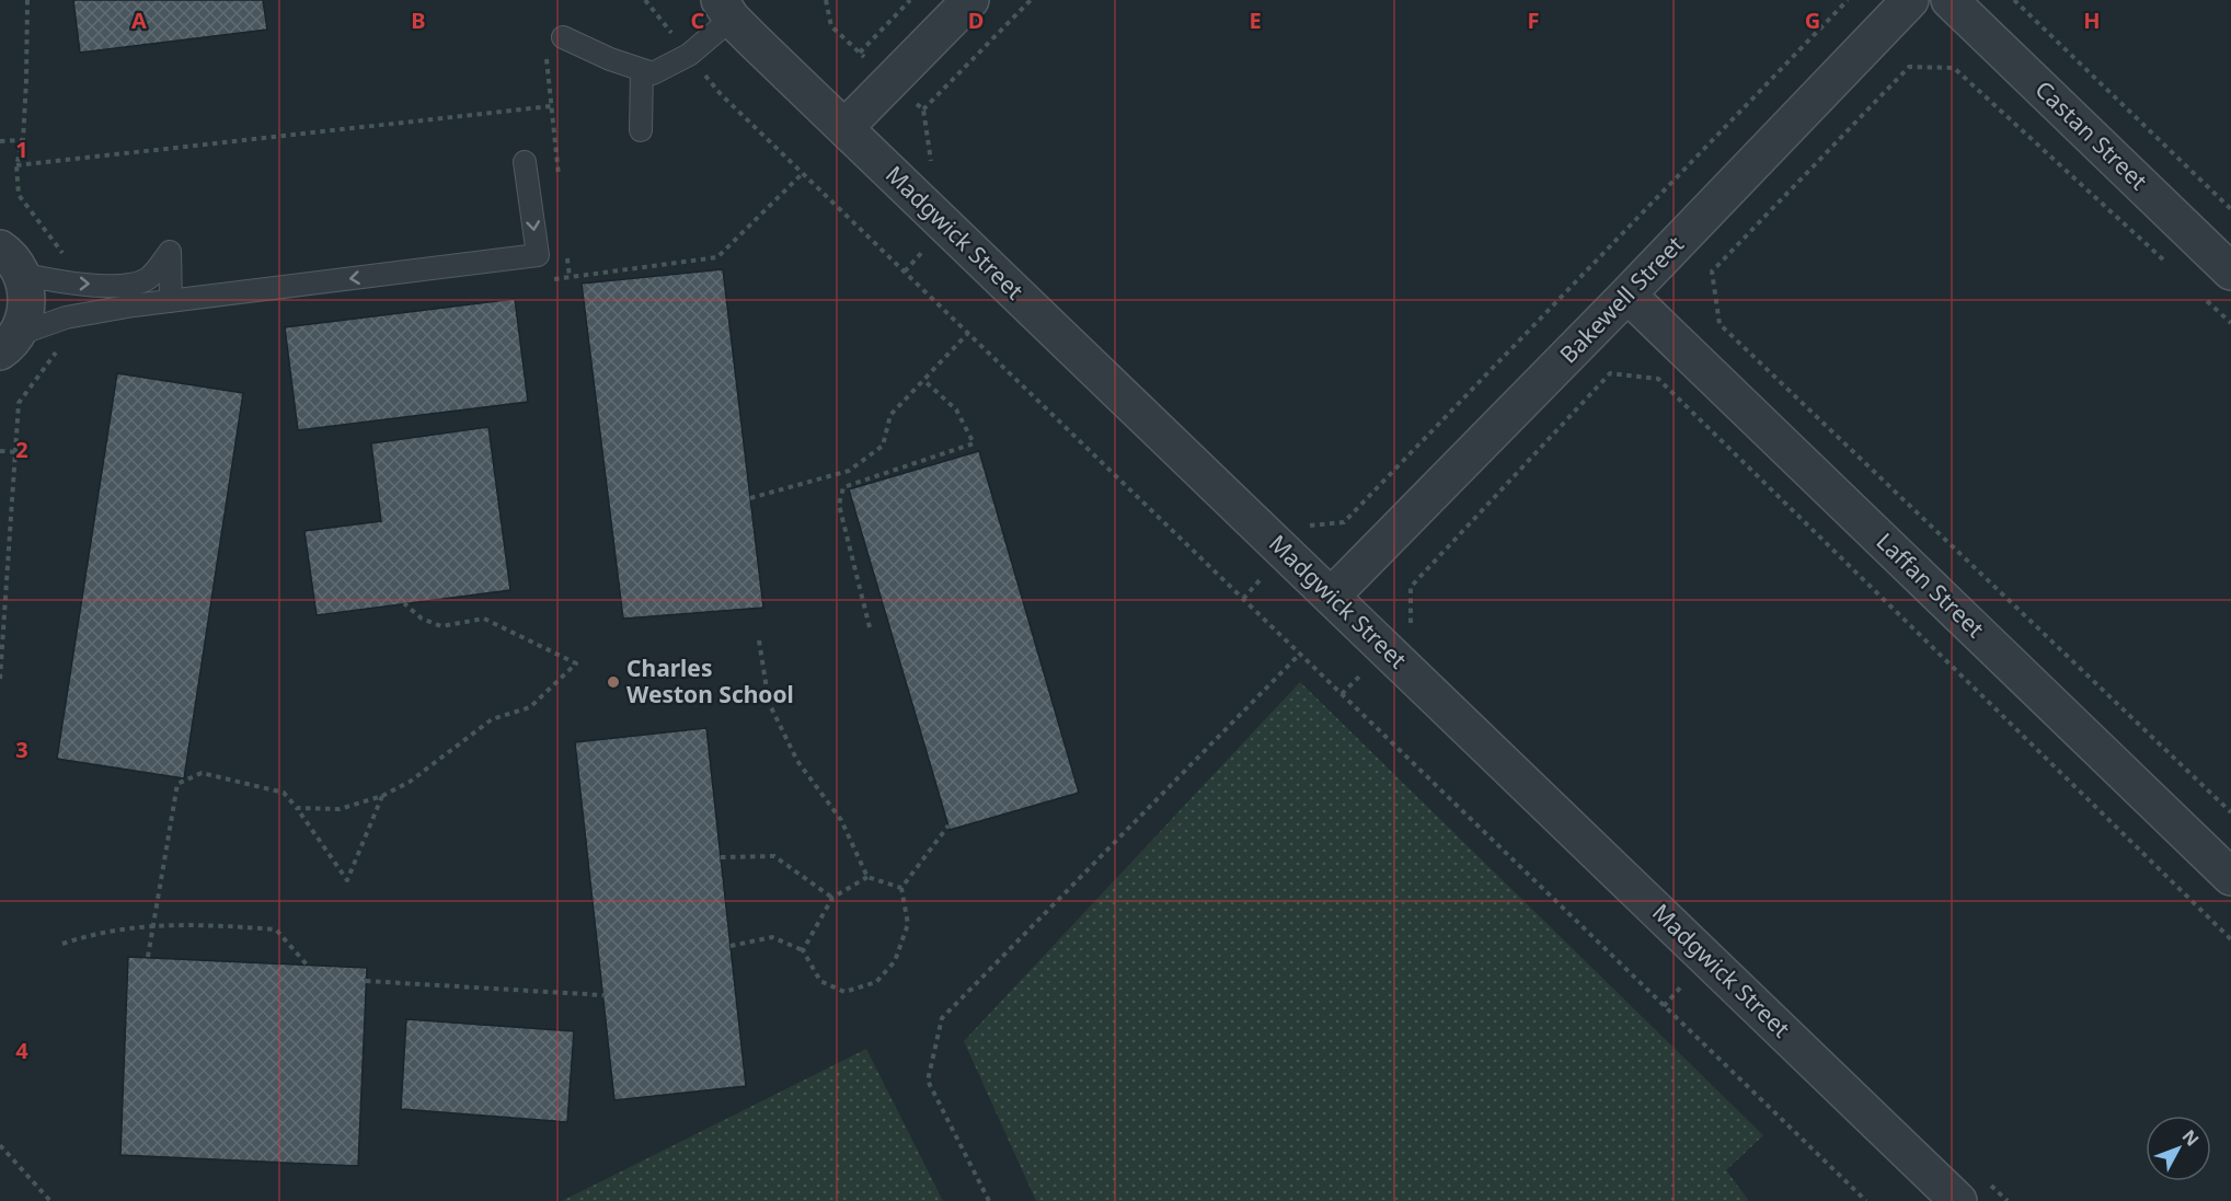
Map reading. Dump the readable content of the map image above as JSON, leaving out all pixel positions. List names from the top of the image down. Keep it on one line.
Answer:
{"streets":{"street":["Castan Street","Madgwick Street","Bakewell Street","Laffan Street"]},"crossings":[["Madgwick Street","Bakewell Street"],["Bakewell Street","Laffan Street"]],"places":["Charles Weston School"],"north":"top right","grid":{"columns":["A","B","C","D","E","F","G","H"],"rows":["1","2","3","4"]}}
